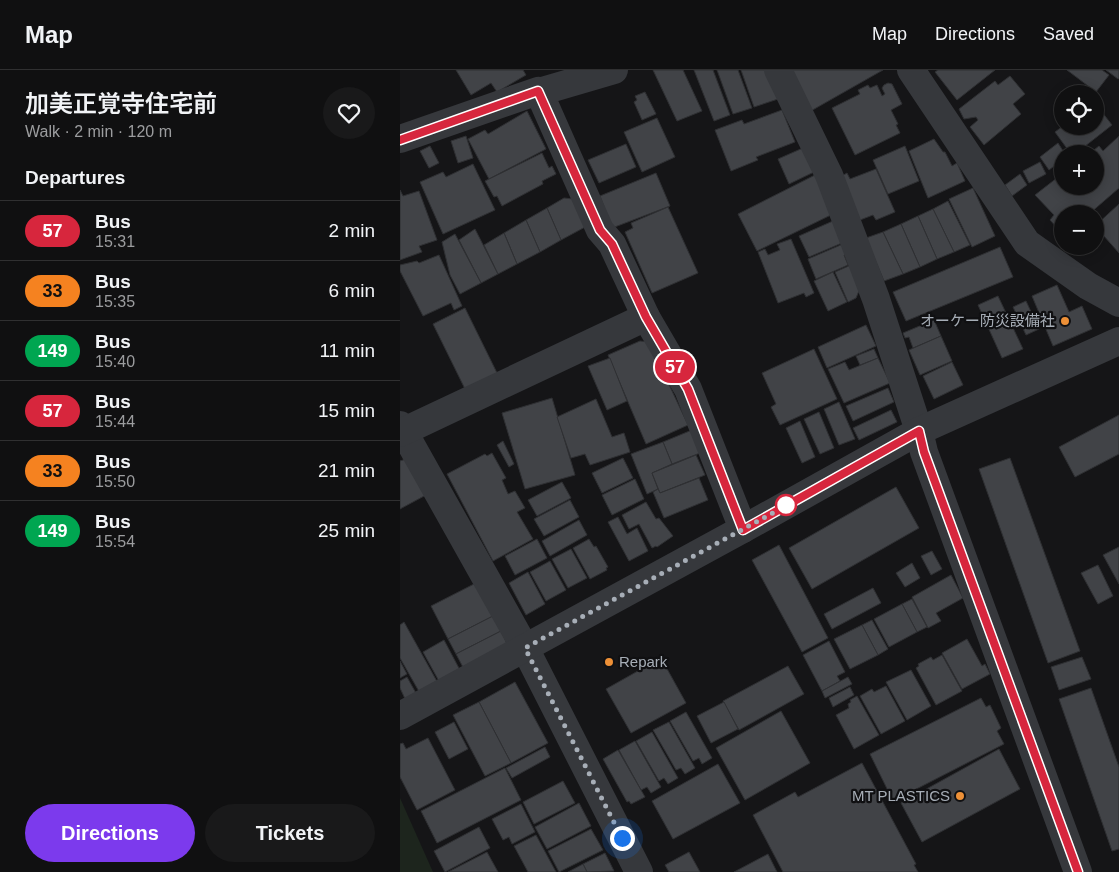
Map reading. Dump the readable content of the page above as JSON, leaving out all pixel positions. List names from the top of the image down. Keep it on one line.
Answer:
{"places":["オーケー防災設備社","Repark","MT PLASTICS"],"lines":["bus line 57"],"page":{"header":"Map","nav":["Map","Directions","Saved"],"heading":[["加美正覚寺住宅前","Walk · 2 min · 120 m"],"Departures"],"on_map":"57","map_buttons":["+","−"],"list":[{"mark":"57","name":"Bus","note":"15:31","value":"2 min"},{"mark":"33","name":"Bus","note":"15:35","value":"6 min"},{"mark":"149","name":"Bus","note":"15:40","value":"11 min"},{"mark":"57","name":"Bus","note":"15:44","value":"15 min"},{"mark":"33","name":"Bus","note":"15:50","value":"21 min"},{"mark":"149","name":"Bus","note":"15:54","value":"25 min"}],"buttons":["Directions","Tickets"]}}
